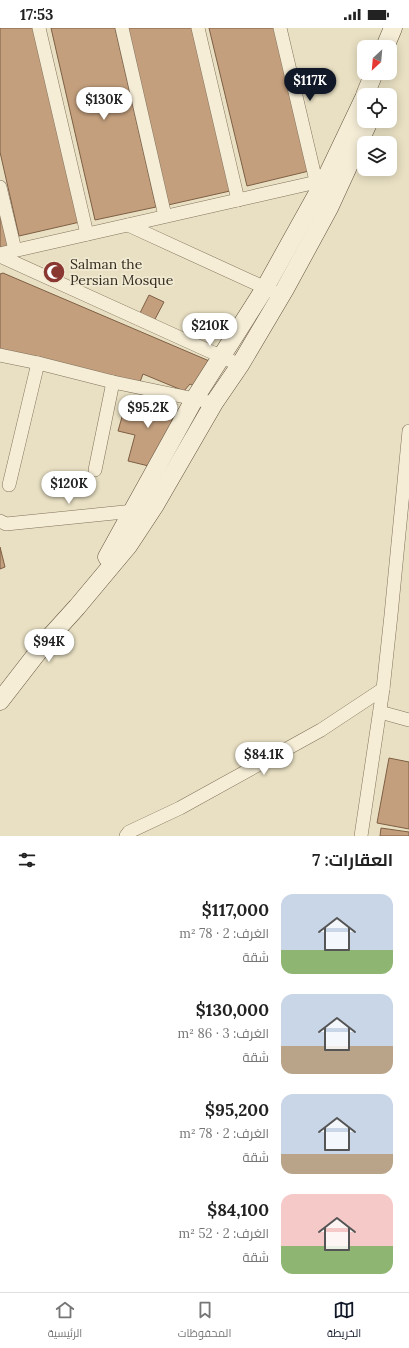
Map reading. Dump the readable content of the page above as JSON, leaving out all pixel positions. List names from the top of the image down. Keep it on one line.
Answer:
{"places":{"mosque":["Salman the Persian Mosque"]},"north":"bottom left","page":{"status":"17:53","price":["$117K","$130K","$210K","$95.2K","$120K","$94K","$84.1K"],"heading":"العقارات: 7","list":[{"name":"$117,000","note":"الغرف: 2 · 78 m² · شقة"},{"name":"$130,000","note":"الغرف: 3 · 86 m² · شقة"},{"name":"$95,200","note":"الغرف: 2 · 78 m² · شقة"},{"name":"$84,100","note":"الغرف: 2 · 52 m² · شقة"}],"tabs":["الخريطة","المحفوظات","الرئيسية"]}}
